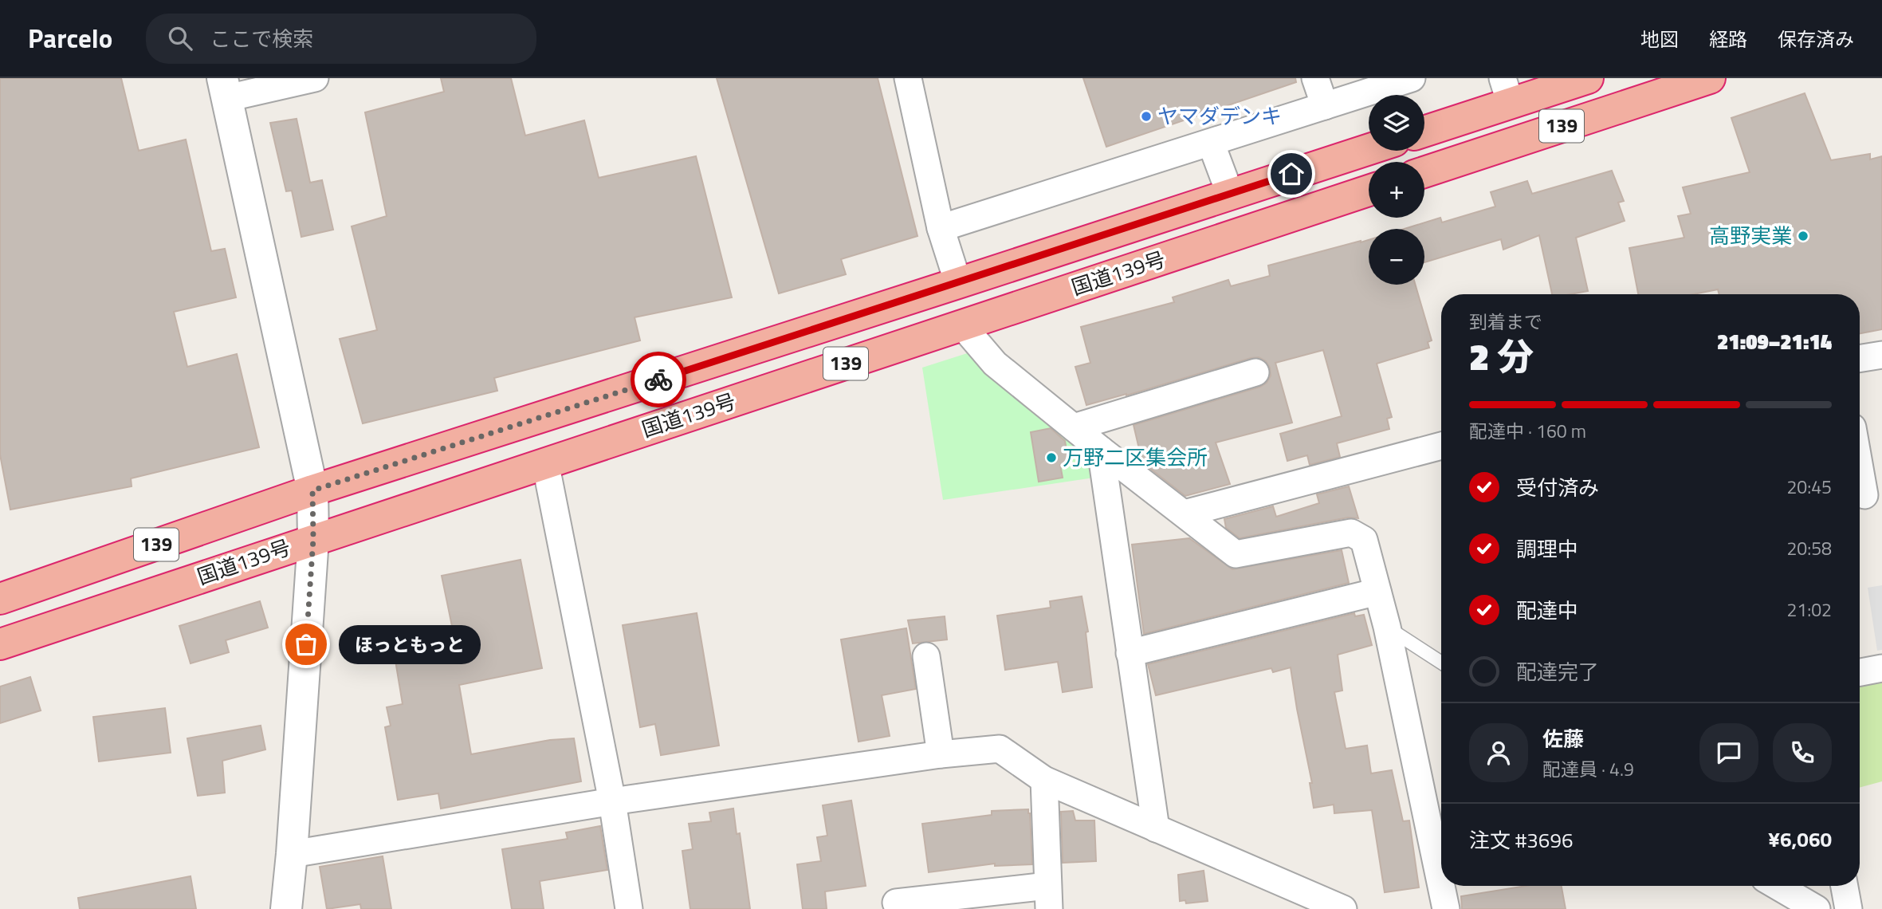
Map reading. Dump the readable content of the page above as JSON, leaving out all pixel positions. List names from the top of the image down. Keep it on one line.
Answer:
{"streets":{"highway":["139","国道139号"]},"places":["ヤマダデンキ","高野実業","万野二区集会所","ほっともっと"],"page":{"header":"Parcelo","search":"ここで検索","nav":["地図","経路","保存済み"],"map_buttons":["+","−"],"heading":["2 分","到着まで","21:09–21:14"],"panel":["佐藤","配達員 · 4.9","注文 #3696","¥6,060"],"bar":"配達中 · 160 m","list":[["受付済み","20:45"],["調理中","20:58"],["配達中","21:02"],"配達完了"],"bubble":"ほっともっと"}}
